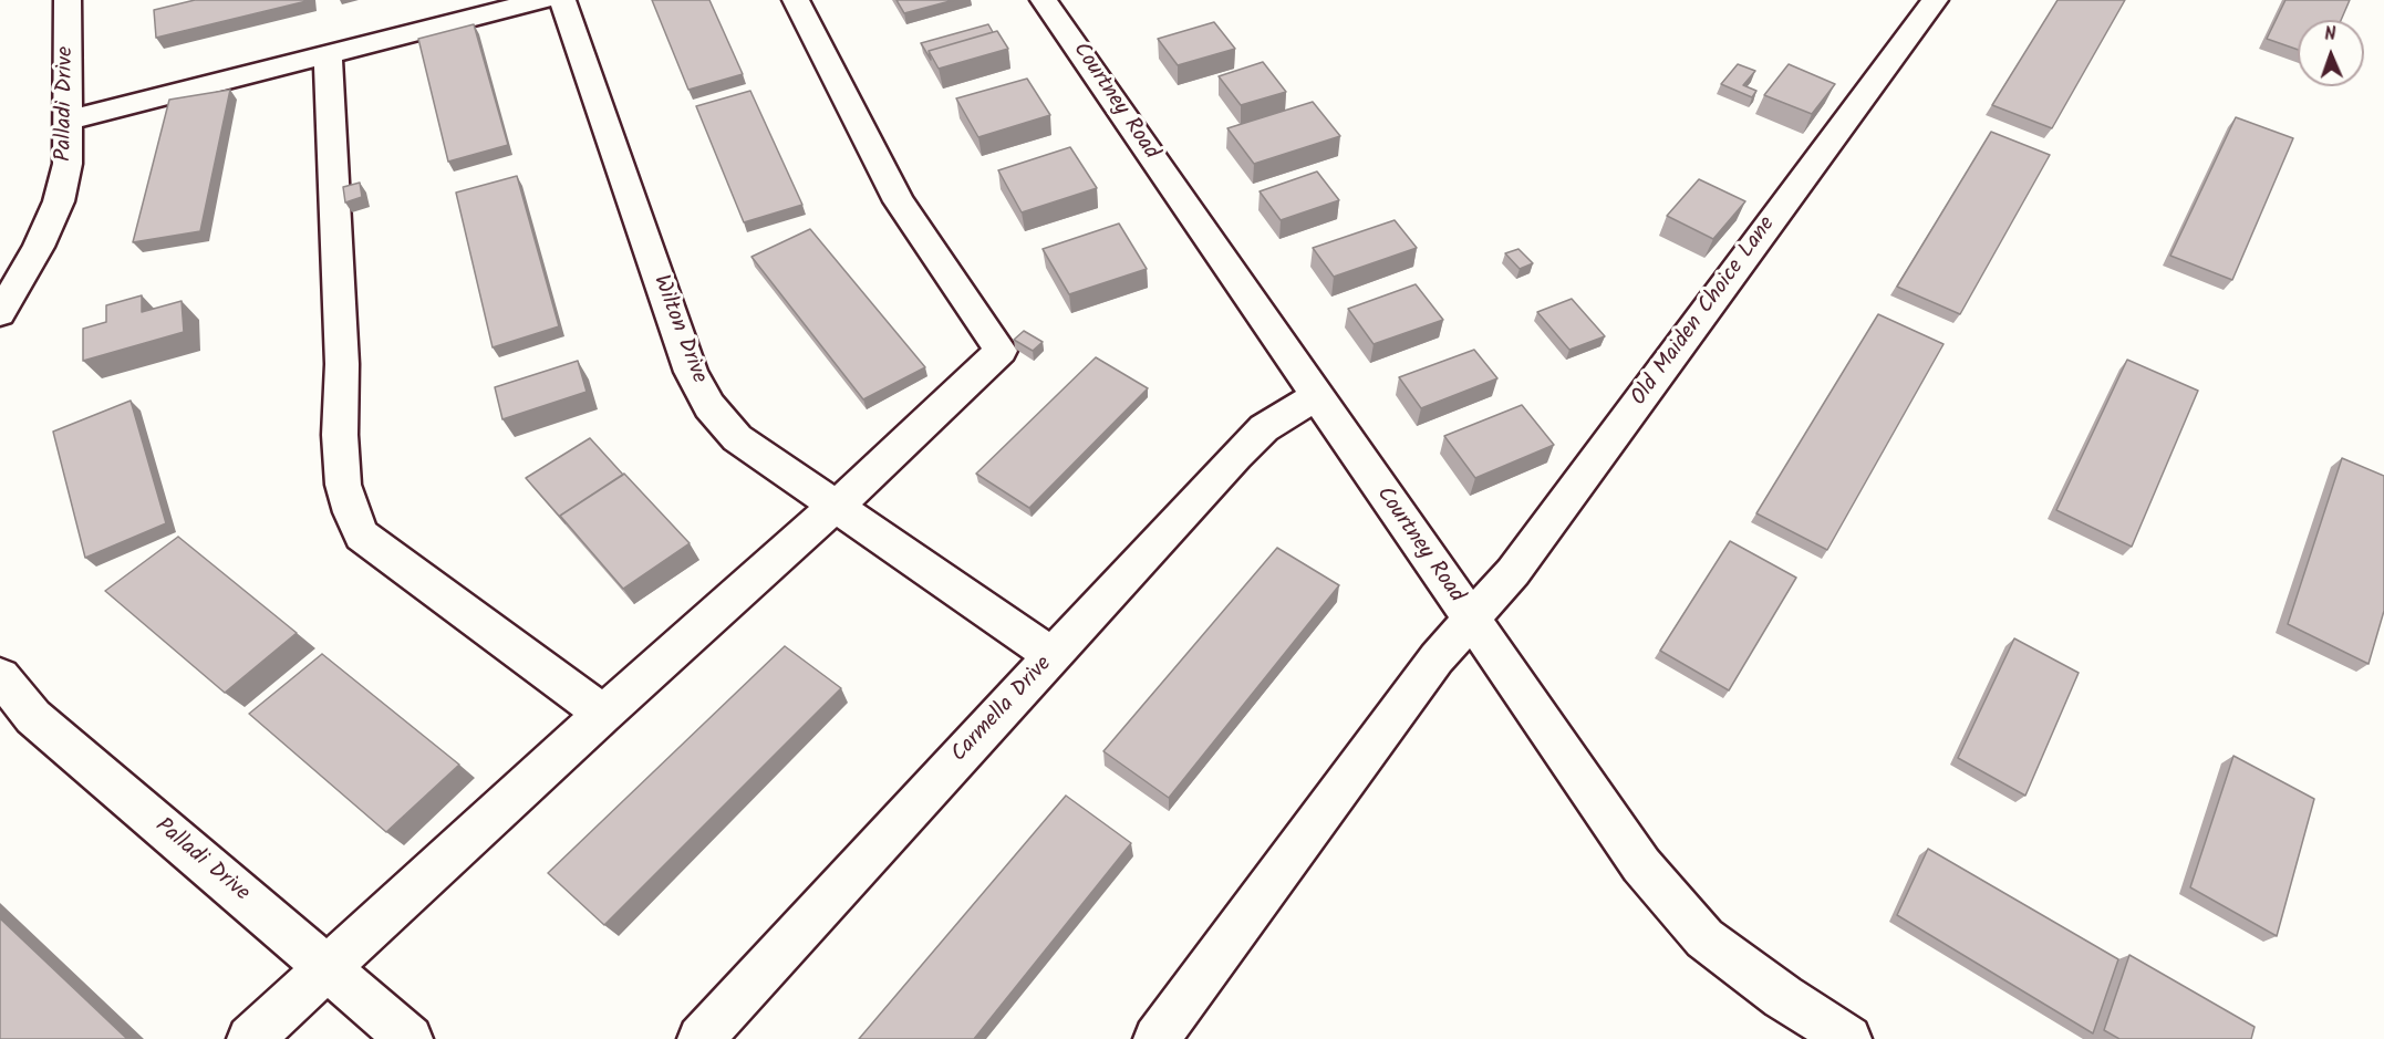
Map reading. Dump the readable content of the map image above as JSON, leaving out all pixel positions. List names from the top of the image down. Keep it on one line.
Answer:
{"streets":{"street":["Courtney Road","Palladi Drive","Old Maiden Choice Lane","Wilton Drive","Carmella Drive"]},"crossings":[["Courtney Road","Old Maiden Choice Lane"],["Courtney Road","Carmella Drive"],["Wilton Drive","Carmella Drive"]],"north":"top"}
